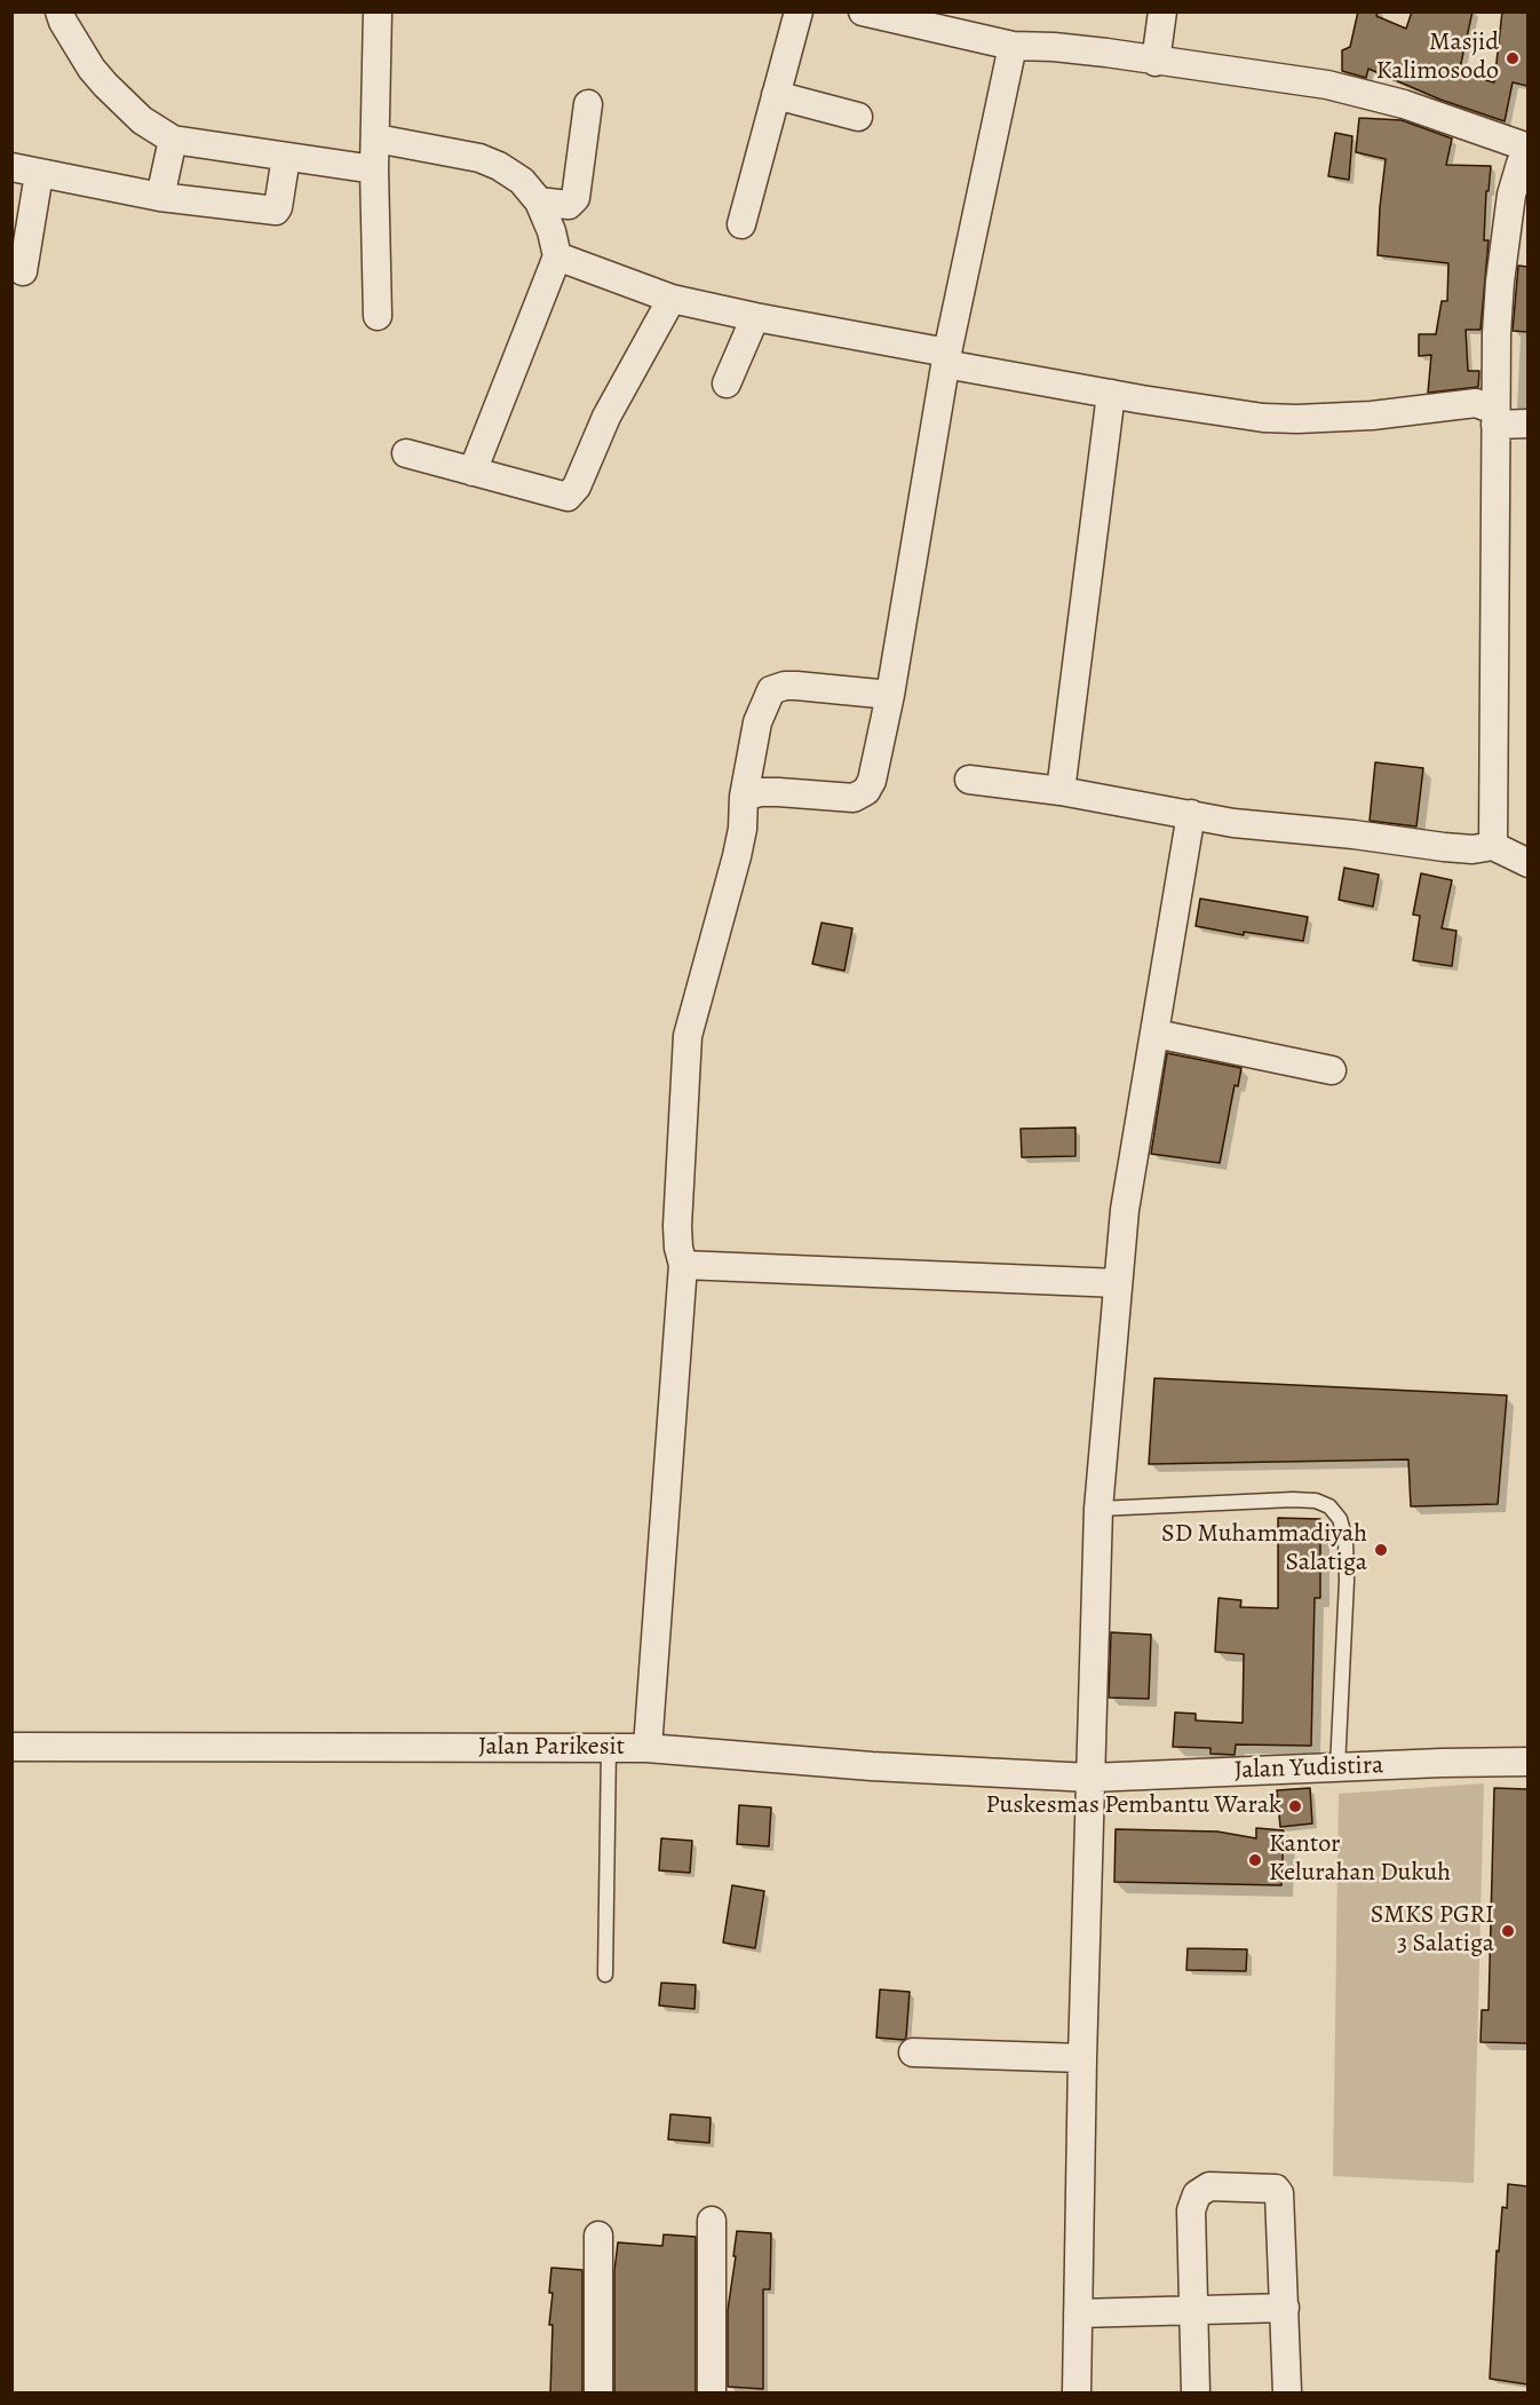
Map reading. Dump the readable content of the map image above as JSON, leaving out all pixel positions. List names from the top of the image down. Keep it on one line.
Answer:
{"streets":{"street":["Jalan Parikesit","Jalan Yudistira"]},"crossings":[["Jalan Parikesit","Jalan Yudistira"]],"places":["Masjid Kalimosodo","SD Muhammadiyah Salatiga","Puskesmas Pembantu Warak","Kantor Kelurahan Dukuh","SMKS PGRI 3 Salatiga"]}
